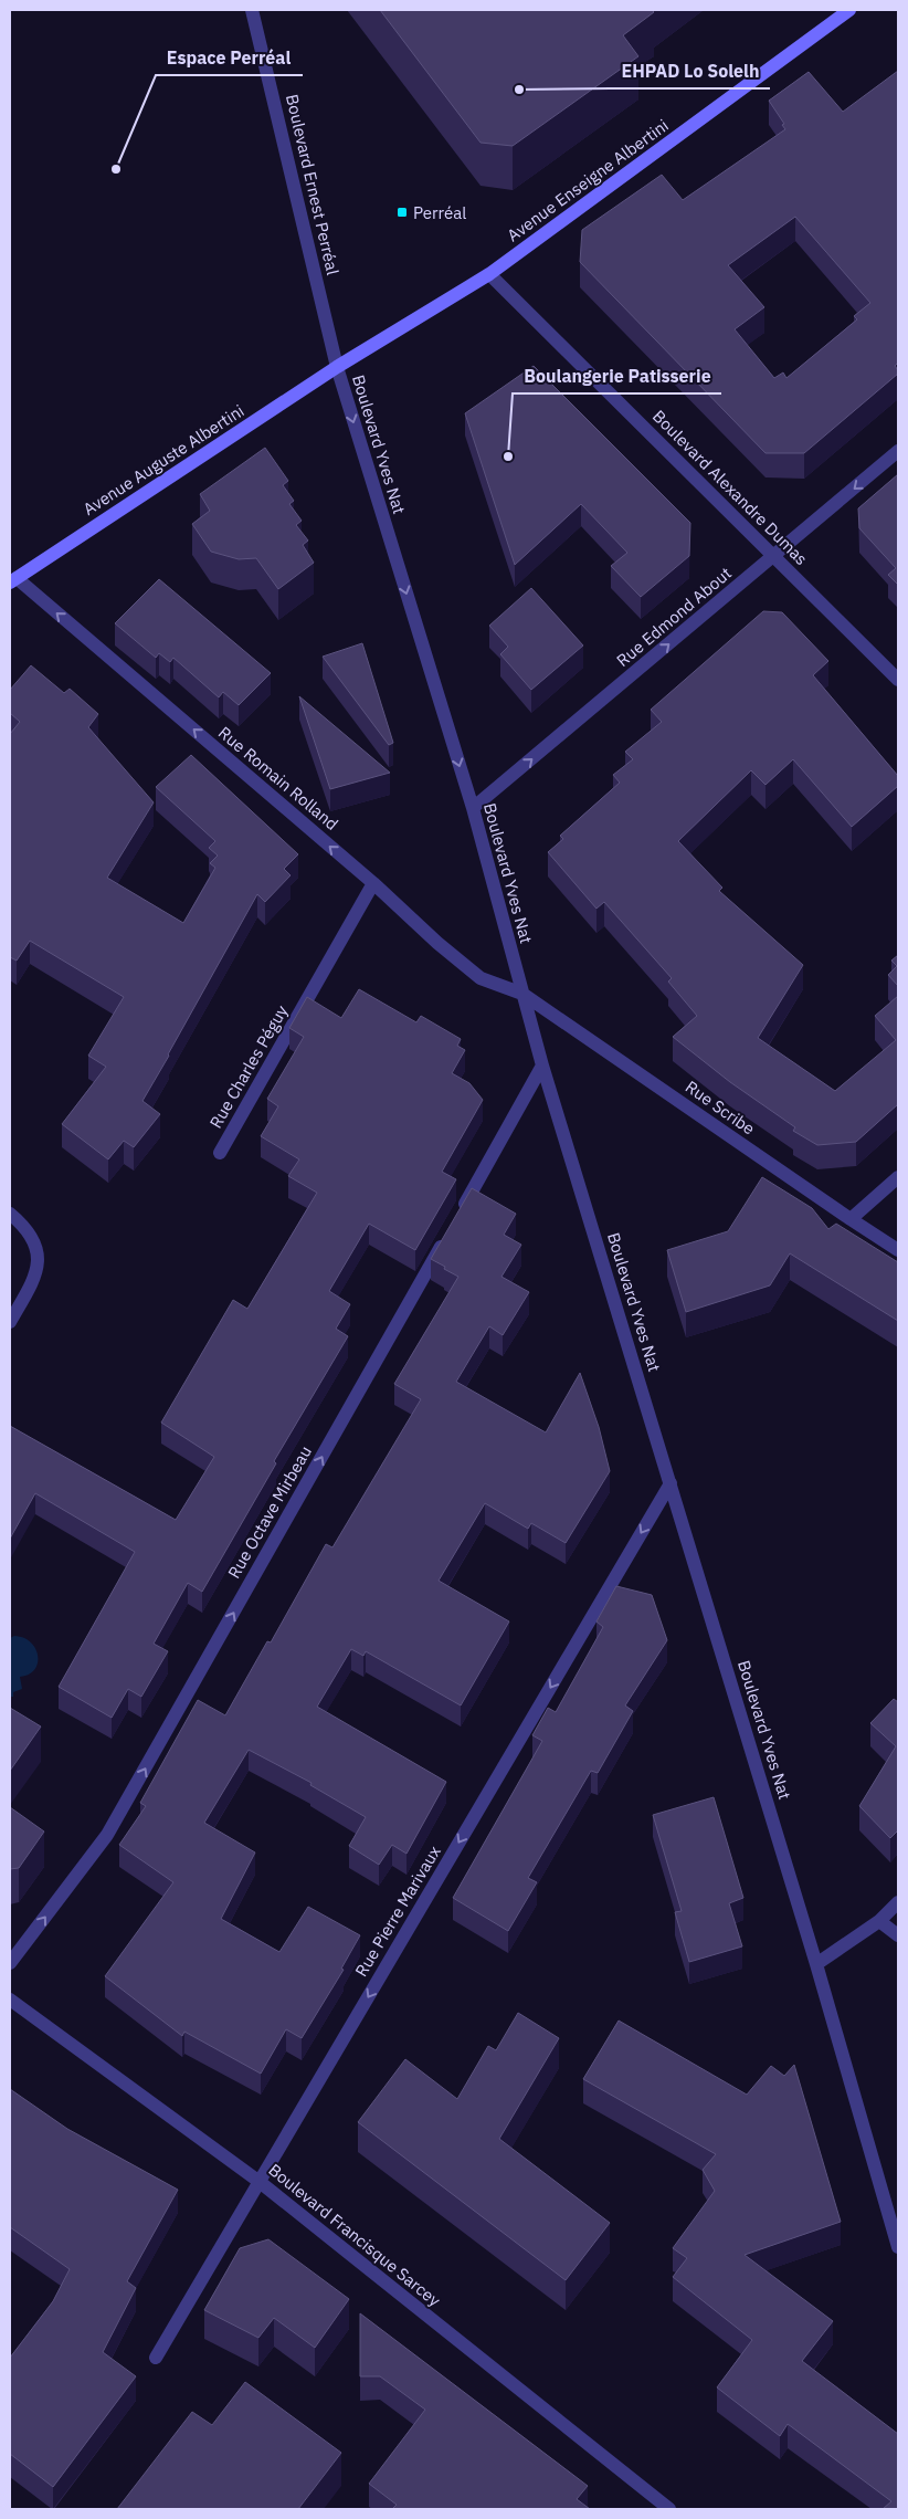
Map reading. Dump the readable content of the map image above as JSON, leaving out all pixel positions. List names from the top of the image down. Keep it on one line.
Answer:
{"streets":{"street":["Avenue Enseigne Albertini","Boulevard Ernest Perréal","Boulevard Yves Nat","Avenue Auguste Albertini","Boulevard Alexandre Dumas","Rue Edmond About","Rue Romain Rolland","Rue Charles Péguy","Rue Scribe","Rue Octave Mirbeau","Rue Pierre Marivaux","Boulevard Francisque Sarcey"]},"crossings":[["Avenue Enseigne Albertini","Boulevard Ernest Perréal"],["Avenue Enseigne Albertini","Boulevard Yves Nat"],["Avenue Enseigne Albertini","Avenue Auguste Albertini"],["Avenue Enseigne Albertini","Boulevard Alexandre Dumas"],["Boulevard Ernest Perréal","Boulevard Yves Nat"],["Boulevard Ernest Perréal","Avenue Auguste Albertini"],["Boulevard Yves Nat","Avenue Auguste Albertini"],["Boulevard Yves Nat","Rue Edmond About"],["Boulevard Yves Nat","Rue Romain Rolland"],["Boulevard Yves Nat","Rue Scribe"],["Boulevard Yves Nat","Rue Pierre Marivaux"],["Avenue Auguste Albertini","Rue Romain Rolland"],["Boulevard Alexandre Dumas","Rue Edmond About"],["Rue Romain Rolland","Rue Charles Péguy"],["Rue Romain Rolland","Rue Scribe"],["Rue Pierre Marivaux","Boulevard Francisque Sarcey"]],"one_way":["Rue Romain Rolland","Rue Octave Mirbeau","Rue Pierre Marivaux"],"places":{"other":["EHPAD Lo Solelh","Espace Perréal","Boulangerie Patisserie"],"transit":["Perréal"]}}
